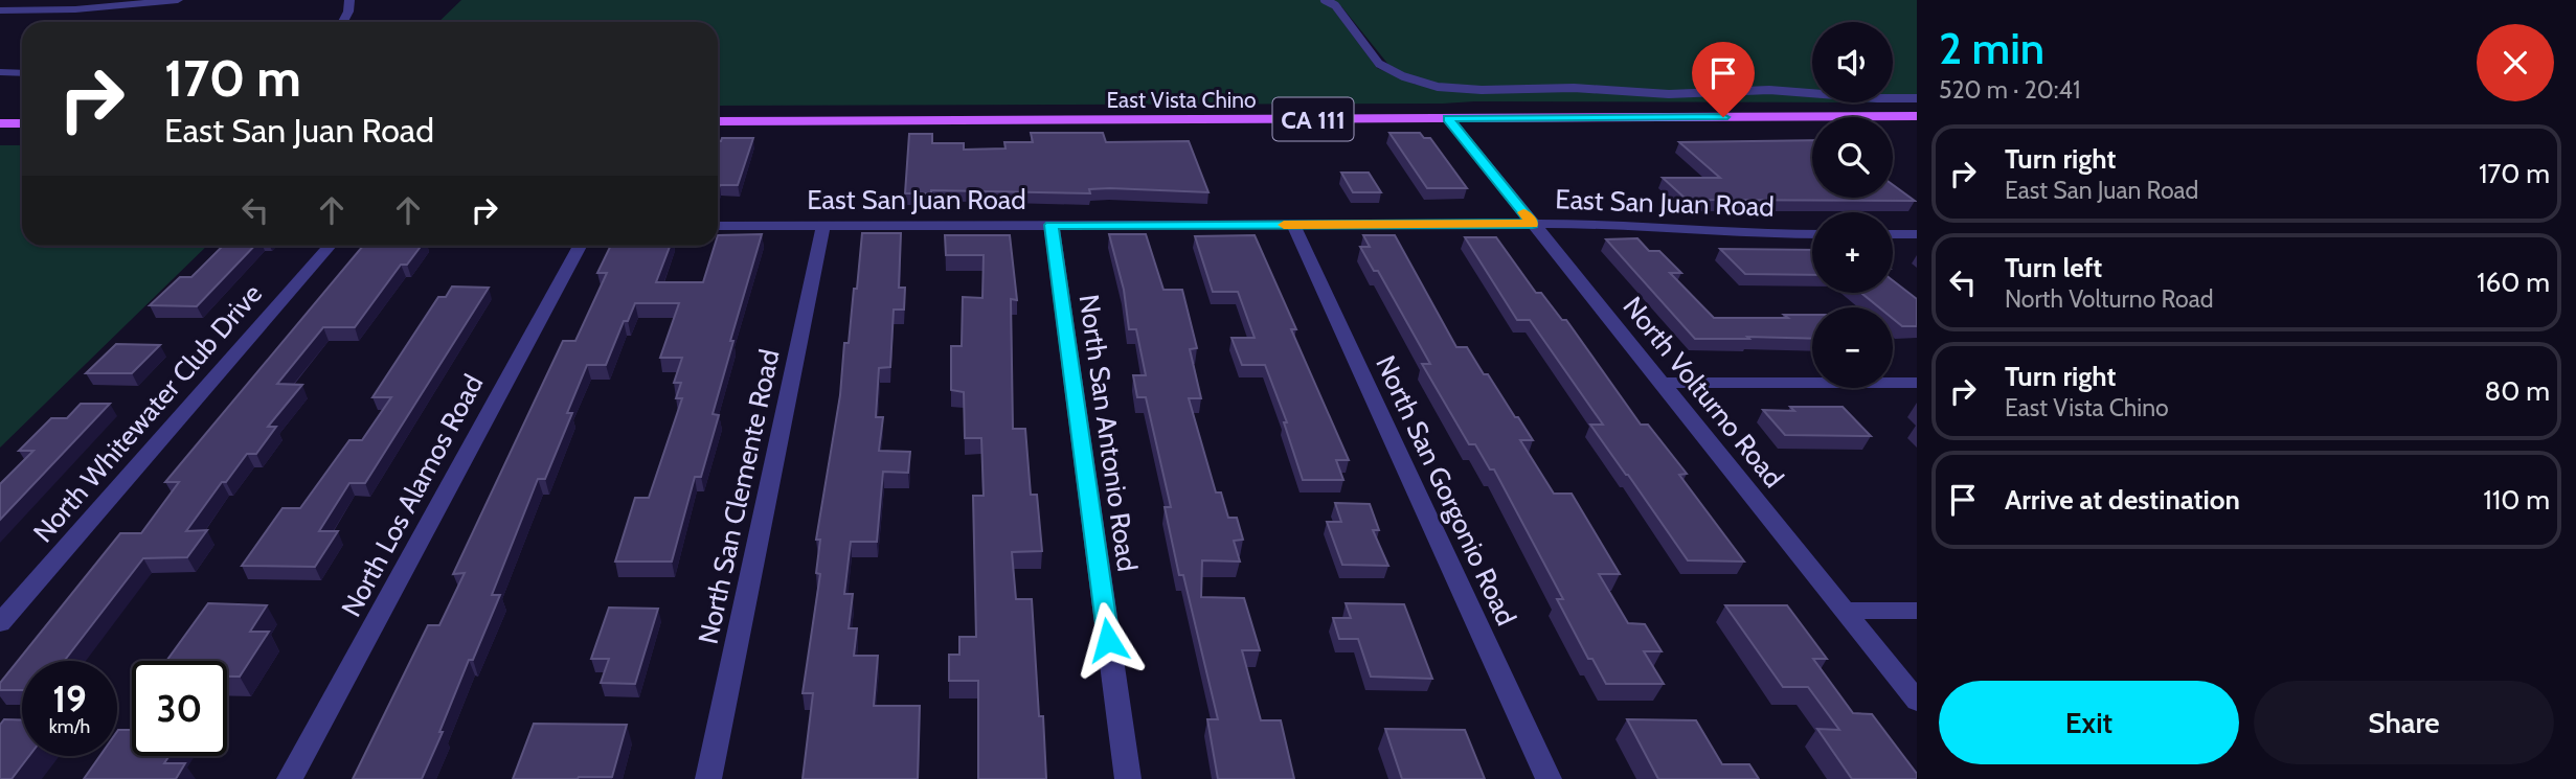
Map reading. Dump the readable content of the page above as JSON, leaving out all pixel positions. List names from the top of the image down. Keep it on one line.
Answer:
{"streets":{"main road":["East Vista Chino","CA 111"],"street":["East San Juan Road","North Volturno Road","North Whitewater Club Drive","North San Antonio Road","North San Gorgonio Road","North Los Alamos Road","North San Clemente Road"]},"crossings":[["East Vista Chino","North Volturno Road"],["East San Juan Road","North Volturno Road"],["East San Juan Road","North San Antonio Road"],["East San Juan Road","North San Gorgonio Road"],["East San Juan Road","North San Clemente Road"]],"page":{"heading":["2 min","520 m · 20:41"],"map_buttons":["+","−"],"turn":["170 m","East San Juan Road"],"list":[{"name":"Turn right","note":"East San Juan Road","value":"170 m"},{"name":"Turn left","note":"North Volturno Road","value":"160 m"},{"name":"Turn right","note":"East Vista Chino","value":"80 m"},{"name":"Arrive at destination","value":"110 m"}],"speed":"19 km/h","limit":"30","buttons":["Exit","Share"]}}
